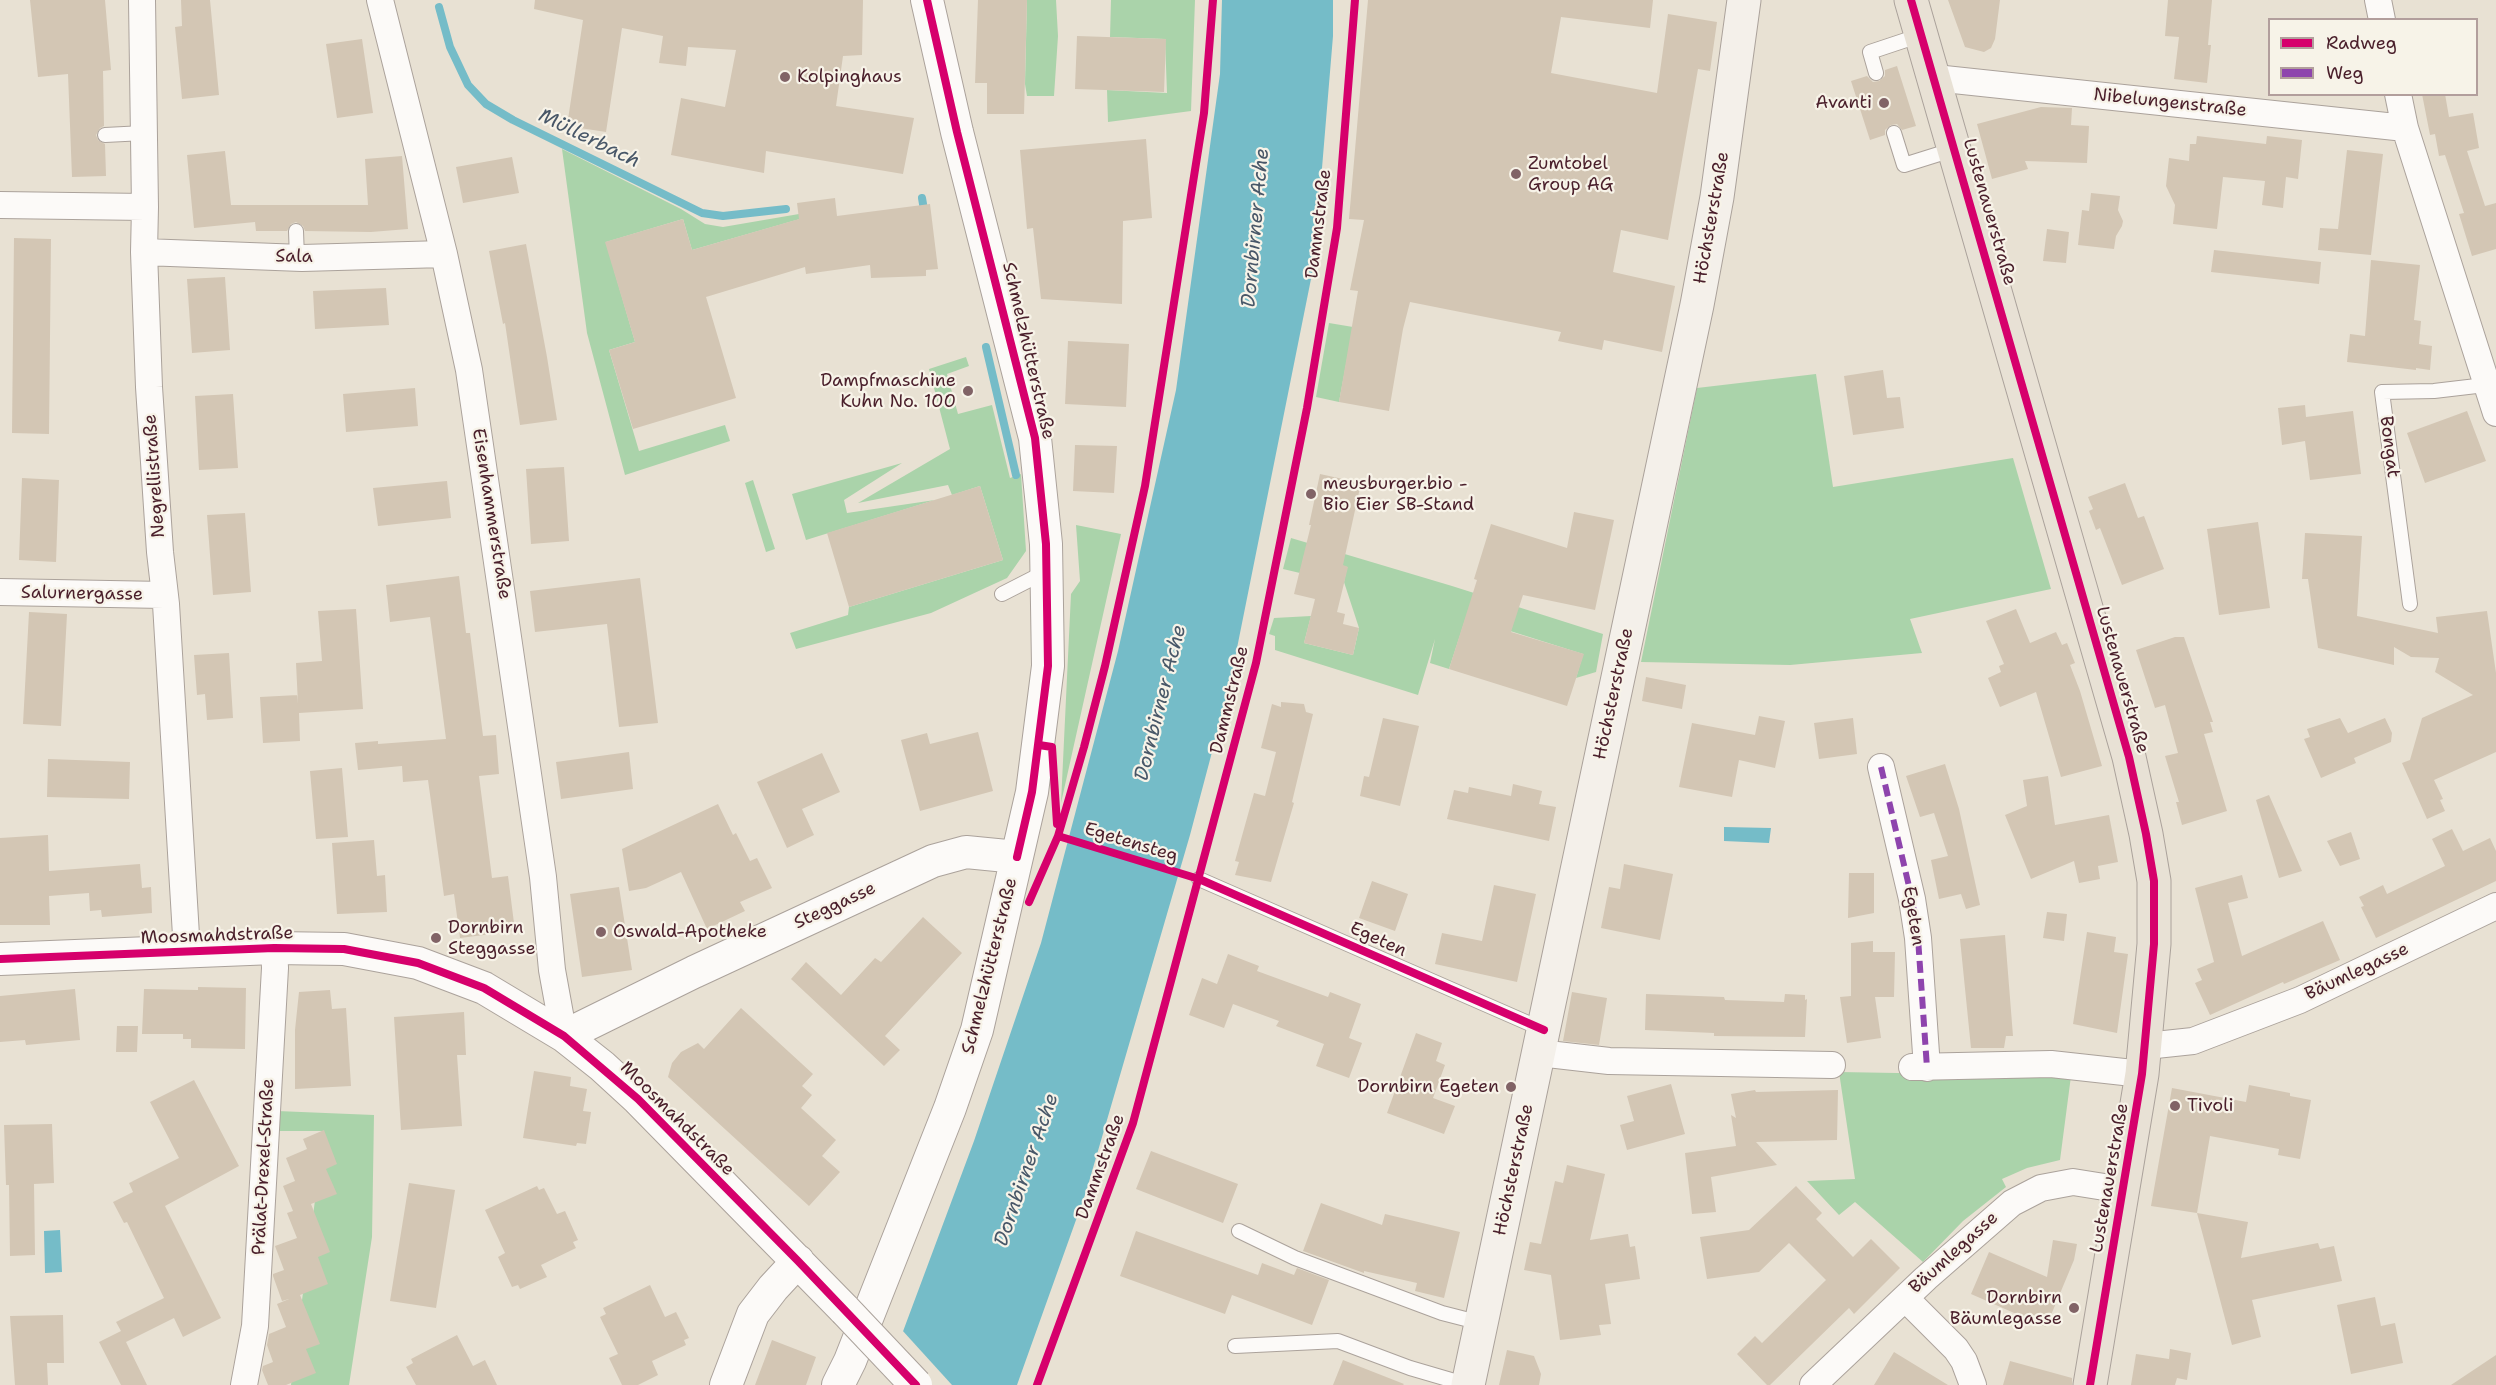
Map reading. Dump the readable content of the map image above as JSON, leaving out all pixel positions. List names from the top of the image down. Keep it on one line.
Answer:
{"streets":{"main road":["Lustenauerstraße","Höchsterstraße"],"street":["Nibelungenstraße","Sala","Schmelzhütterstraße","Negrellistraße","Eisenhammerstraße","Salurnergasse","Steggasse","Egeten","Moosmahdstraße","Bäumlegasse","Prälat-Drexel-Straße"],"lane":["Bongat"],"cycle path":["Dammstraße","Egetensteg"]},"crossings":[["Nibelungenstraße","Lustenauerstraße"],["Lustenauerstraße","Egeten"],["Lustenauerstraße","Bäumlegasse"],["Höchsterstraße","Egeten"],["Sala","Negrellistraße"],["Sala","Eisenhammerstraße"],["Schmelzhütterstraße","Steggasse"],["Negrellistraße","Salurnergasse"],["Negrellistraße","Moosmahdstraße"],["Eisenhammerstraße","Steggasse"],["Eisenhammerstraße","Moosmahdstraße"],["Steggasse","Moosmahdstraße"],["Egeten","Bäumlegasse"],["Moosmahdstraße","Prälat-Drexel-Straße"]],"water":["Müllerbach","Dornbirner Ache"],"places":["Kolpinghaus","Avanti","Zumtobel Group AG","Dampfmaschine Kuhn No. 100","meusburger.bio - Bio Eier SB-Stand","Oswald-Apotheke","Dornbirn Steggasse","Dornbirn Egeten","Tivoli","Dornbirn Bäumlegasse"],"legend":["Radweg","Weg"]}
